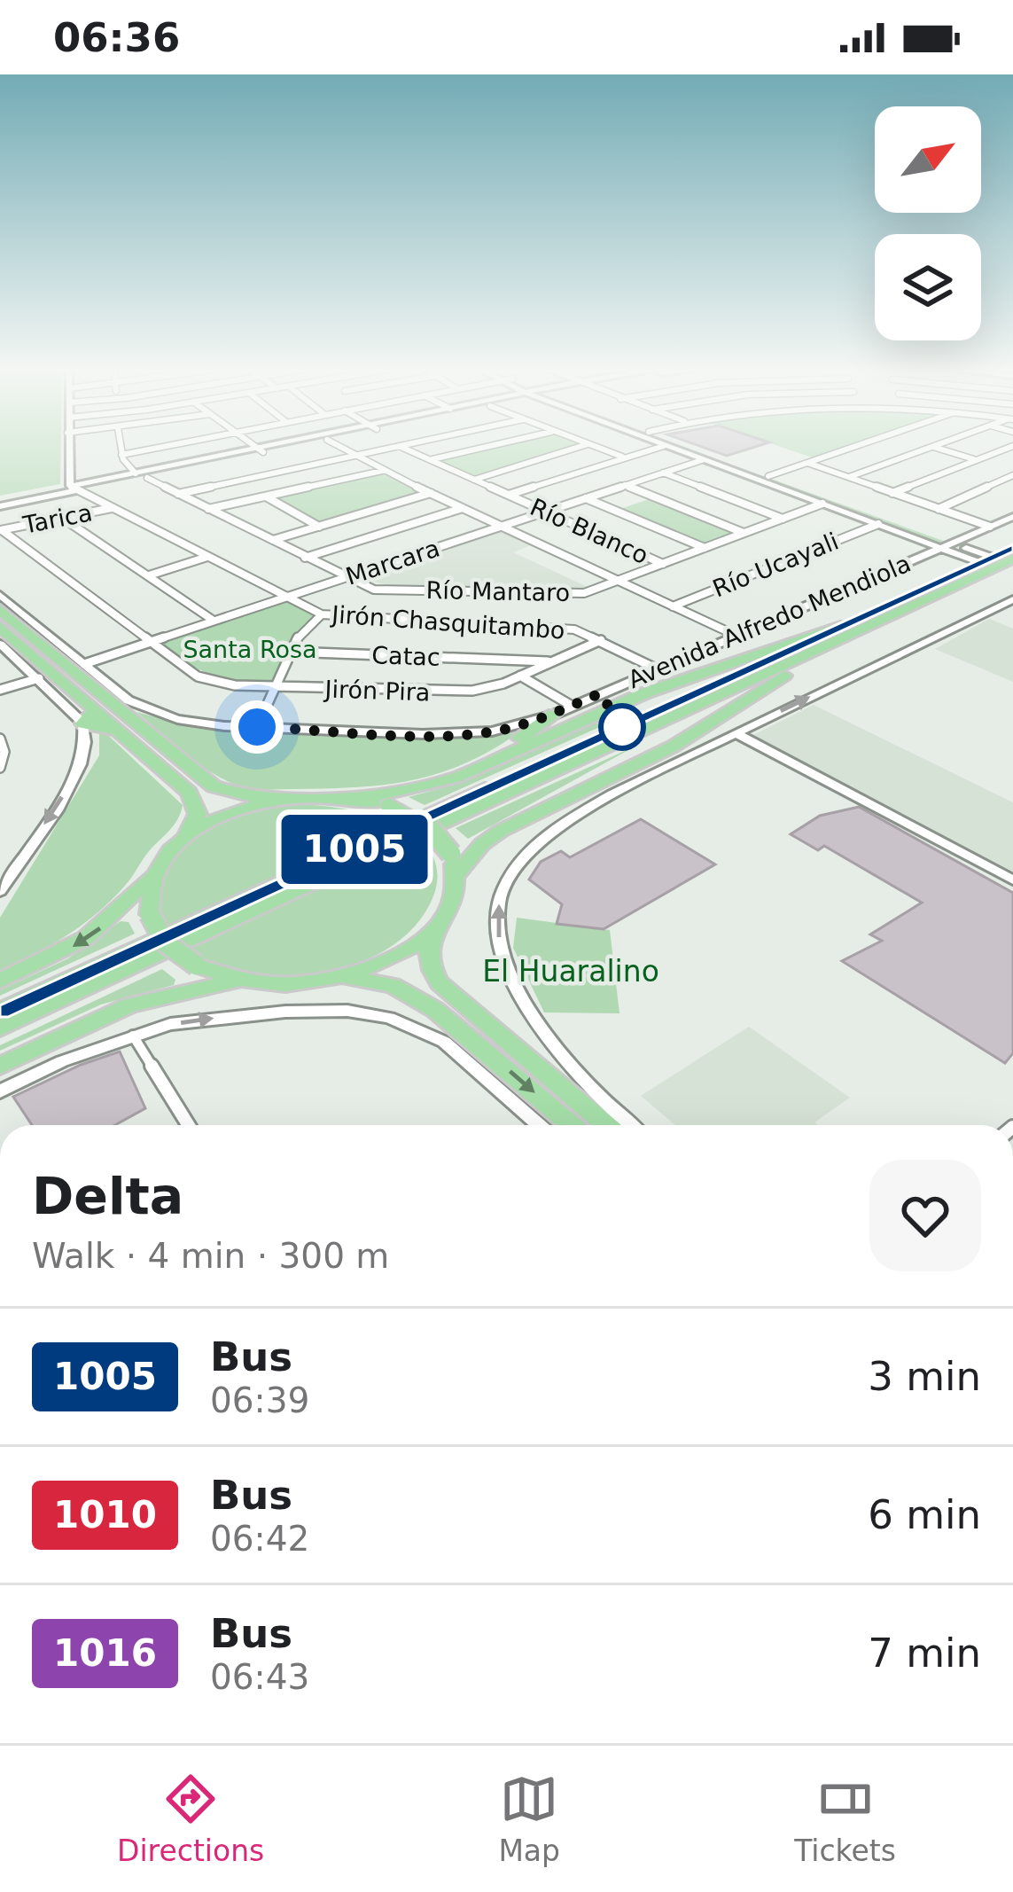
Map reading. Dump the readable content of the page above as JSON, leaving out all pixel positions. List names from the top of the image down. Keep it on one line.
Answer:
{"streets":{"main road":["Avenida Alfredo Mendiola"],"street":["Tarica","Río Blanco","Marcara","Río Ucayali","Río Mantaro","Jirón Chasquitambo","Catac","Jirón Pira"]},"crossings":[["Tarica","Jirón Chasquitambo"],["Tarica","Jirón Pira"],["Río Blanco","Marcara"],["Río Blanco","Río Mantaro"],["Marcara","Río Mantaro"],["Marcara","Avenida Alfredo Mendiola"],["Marcara","Jirón Chasquitambo"],["Marcara","Jirón Pira"],["Avenida Alfredo Mendiola","Jirón Chasquitambo"],["Jirón Chasquitambo","Jirón Pira"],["Catac","Jirón Pira"]],"parks":["Santa Rosa","El Huaralino"],"lines":["bus line 1005"],"north":"top right","page":{"status":"06:36","on_map":"1005","heading":["Delta","Walk · 4 min · 300 m"],"list":[{"mark":"1005","name":"Bus","note":"06:39","value":"3 min"},{"mark":"1010","name":"Bus","note":"06:42","value":"6 min"},{"mark":"1016","name":"Bus","note":"06:43","value":"7 min"}],"tabs":["Directions","Map","Tickets"]}}
